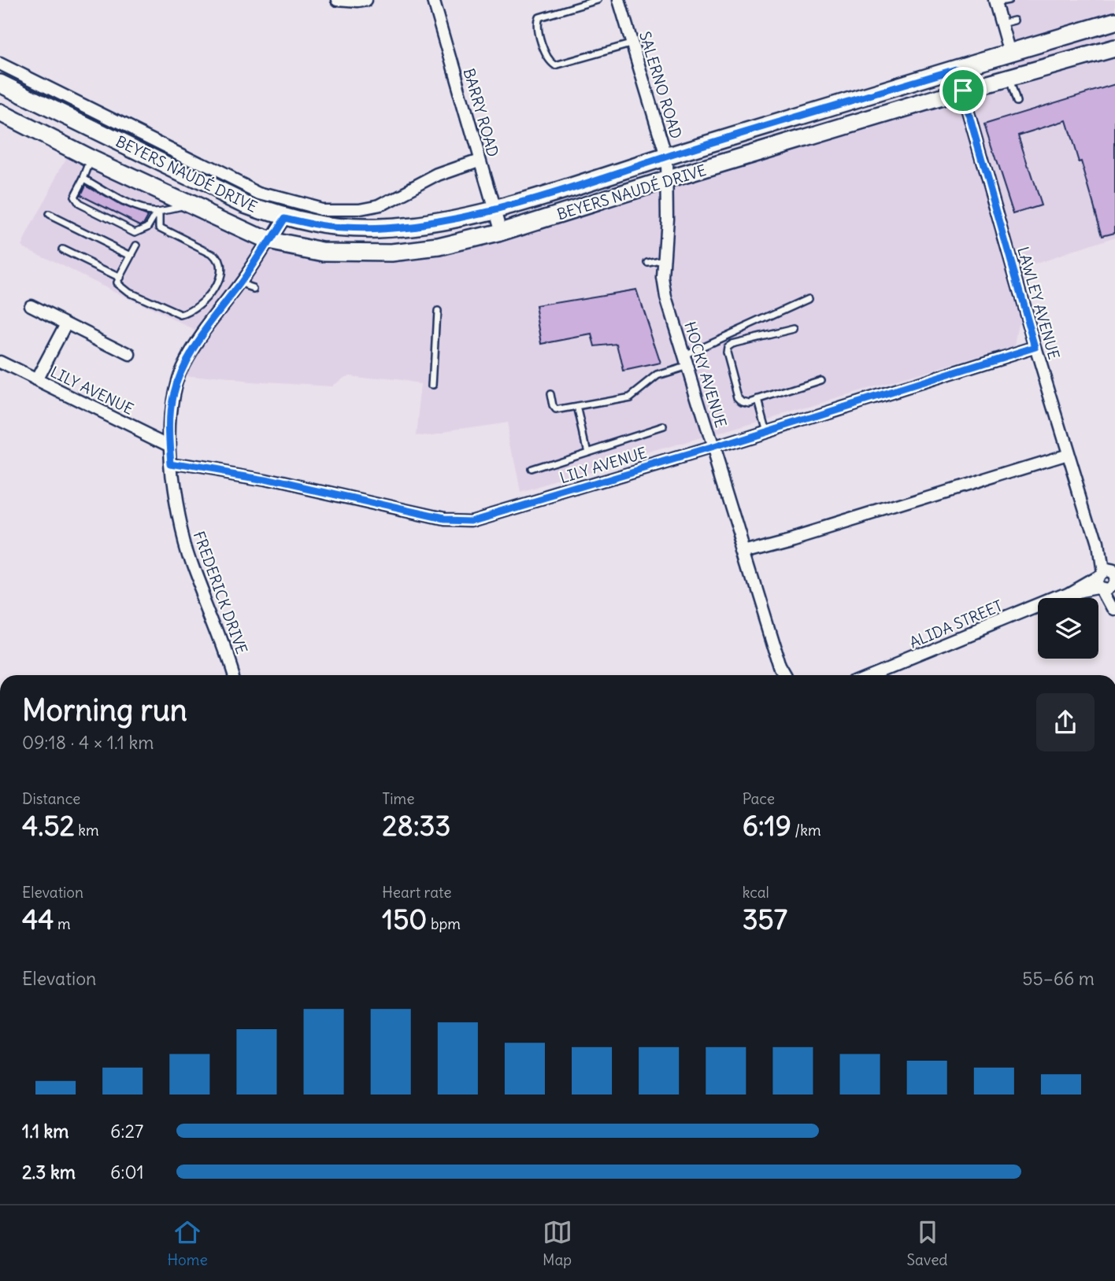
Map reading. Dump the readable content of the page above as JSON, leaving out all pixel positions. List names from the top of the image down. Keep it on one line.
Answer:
{"streets":{"main road":["BEYERS NAUDÉ DRIVE"],"street":["SALERNO ROAD","BARRY ROAD","LAWLEY AVENUE","HOCKY AVENUE","LILY AVENUE","FREDERICK DRIVE","ALIDA STREET"]},"crossings":[["SALERNO ROAD","BEYERS NAUDÉ DRIVE"],["SALERNO ROAD","HOCKY AVENUE"],["BARRY ROAD","BEYERS NAUDÉ DRIVE"],["BEYERS NAUDÉ DRIVE","LAWLEY AVENUE"],["BEYERS NAUDÉ DRIVE","HOCKY AVENUE"],["BEYERS NAUDÉ DRIVE","FREDERICK DRIVE"],["LAWLEY AVENUE","LILY AVENUE"],["LAWLEY AVENUE","ALIDA STREET"],["HOCKY AVENUE","LILY AVENUE"],["LILY AVENUE","FREDERICK DRIVE"]],"page":{"heading":["Morning run","09:18 · 4 × 1.1 km"],"stats":[["Distance","4.52 km"],["Time","28:33"],["Pace","6:19 /km"],["Elevation","44 m"],["Heart rate","150 bpm"],["kcal","357"]],"chart":["Elevation","55–66 m"],"list":[{"name":"1.1 km","note":"6:27"},{"name":"2.3 km","note":"6:01"}],"tabs":["Home","Map","Saved"]}}
